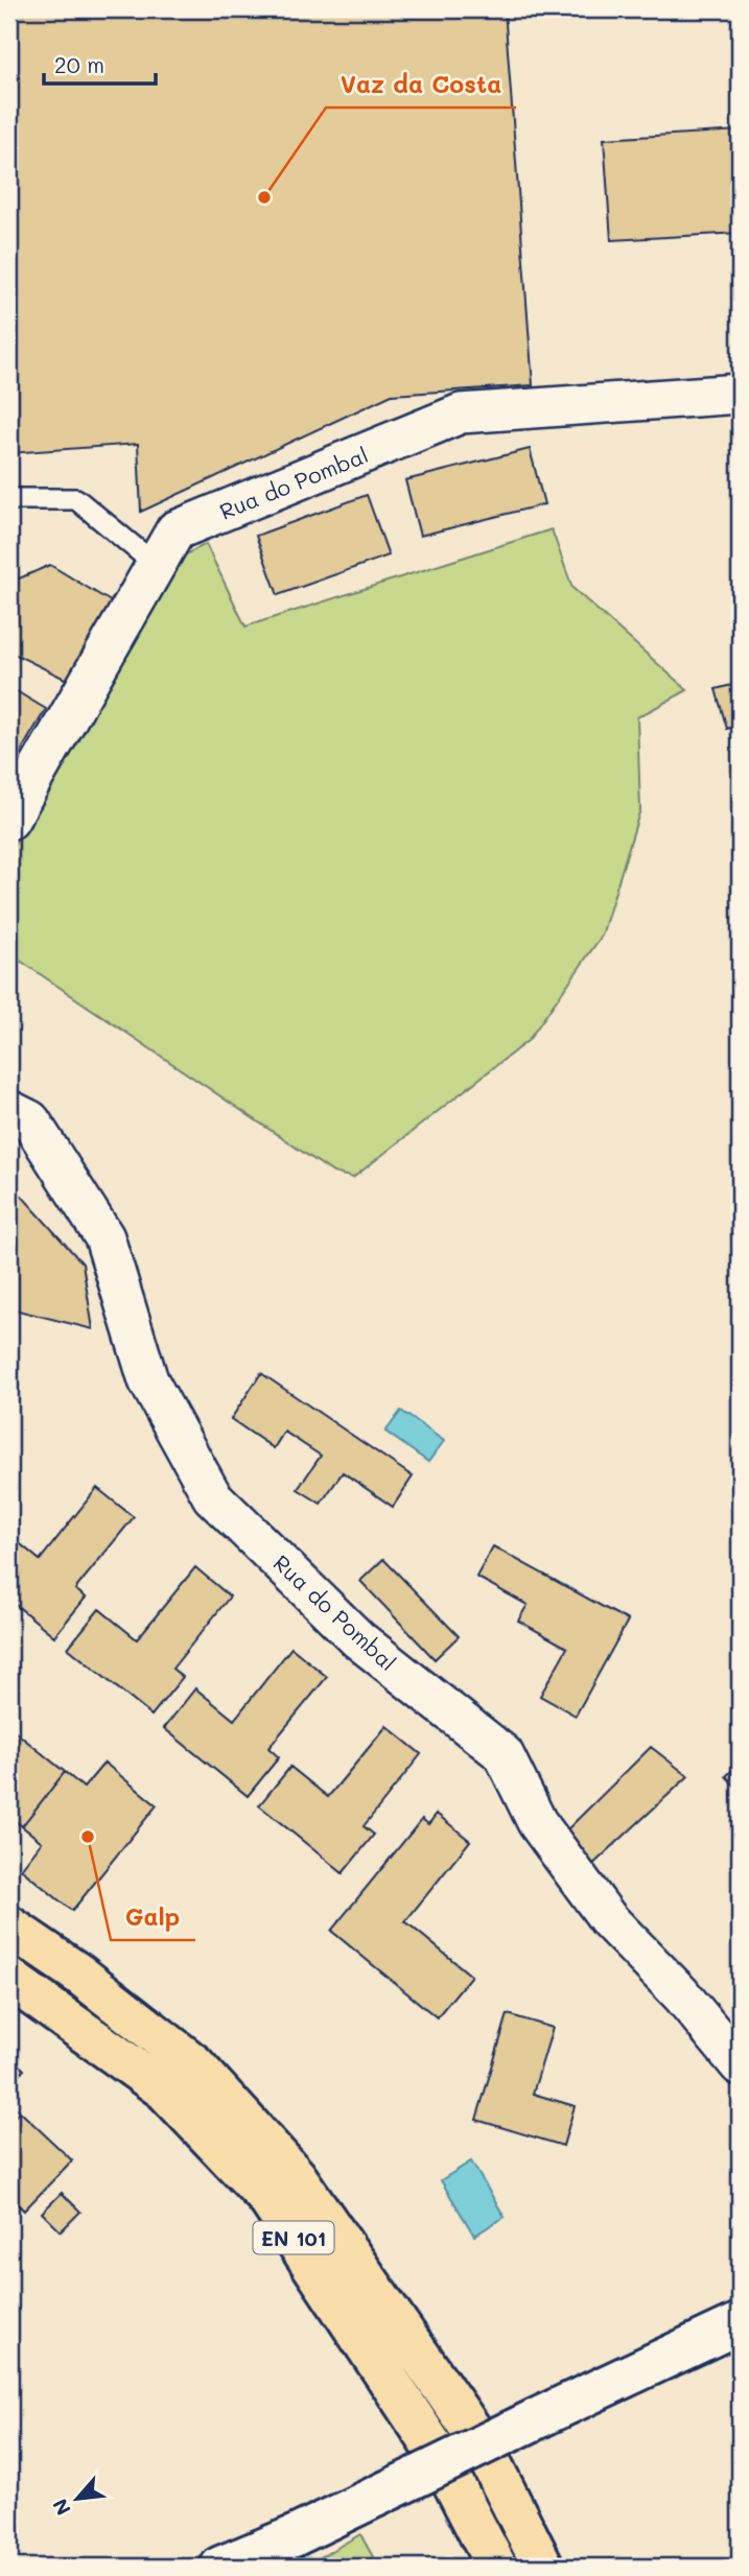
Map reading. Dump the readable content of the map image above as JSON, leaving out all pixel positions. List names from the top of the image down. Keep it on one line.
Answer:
{"streets":{"highway":["EN 101"],"street":["Rua do Pombal"]},"places":["Vaz da Costa","Galp"],"scale_bar":"20 m","north":"bottom left"}
